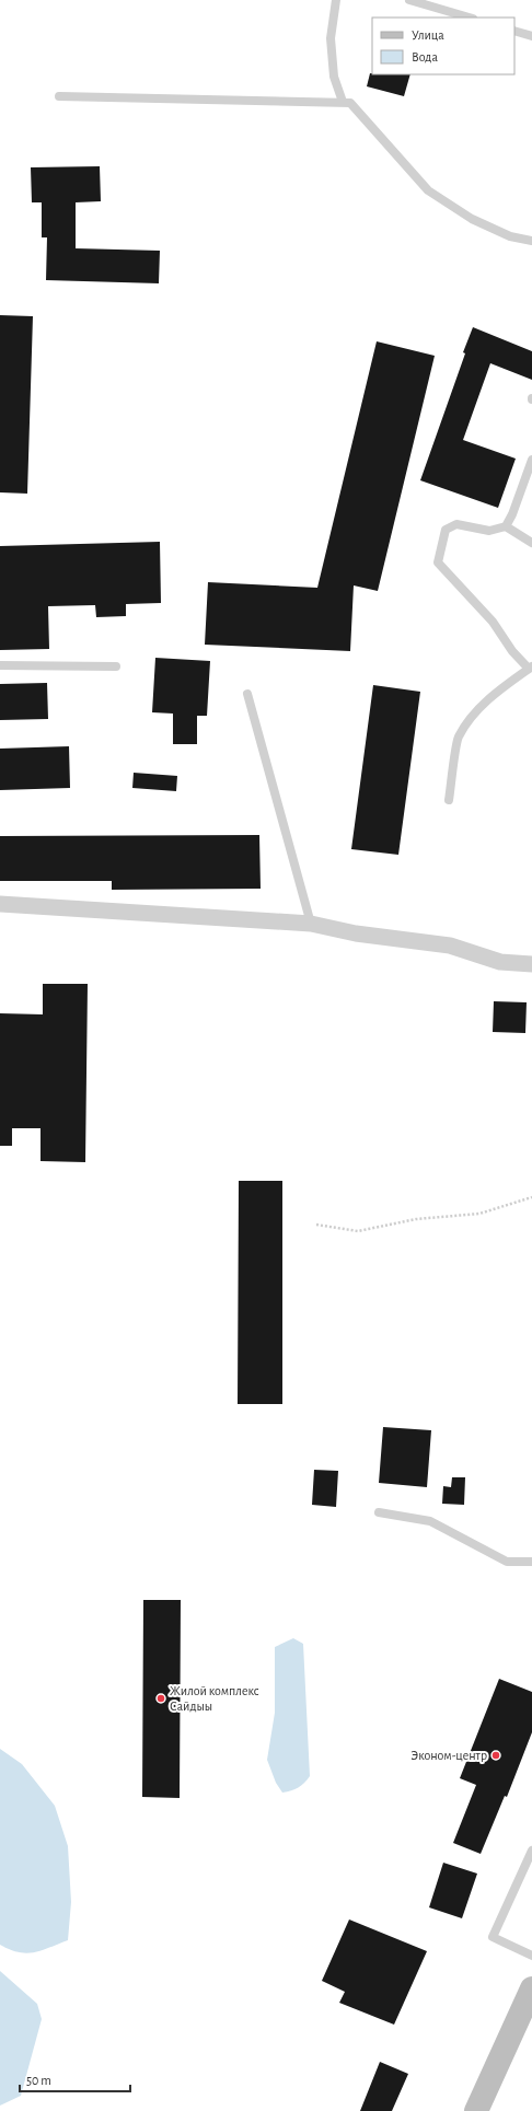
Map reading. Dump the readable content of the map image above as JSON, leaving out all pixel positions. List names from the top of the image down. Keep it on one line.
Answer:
{"places":["Жилой комплекс Сайдыы","Эконом-центр"],"legend":["Улица","Вода"],"scale_bar":"50 m"}
